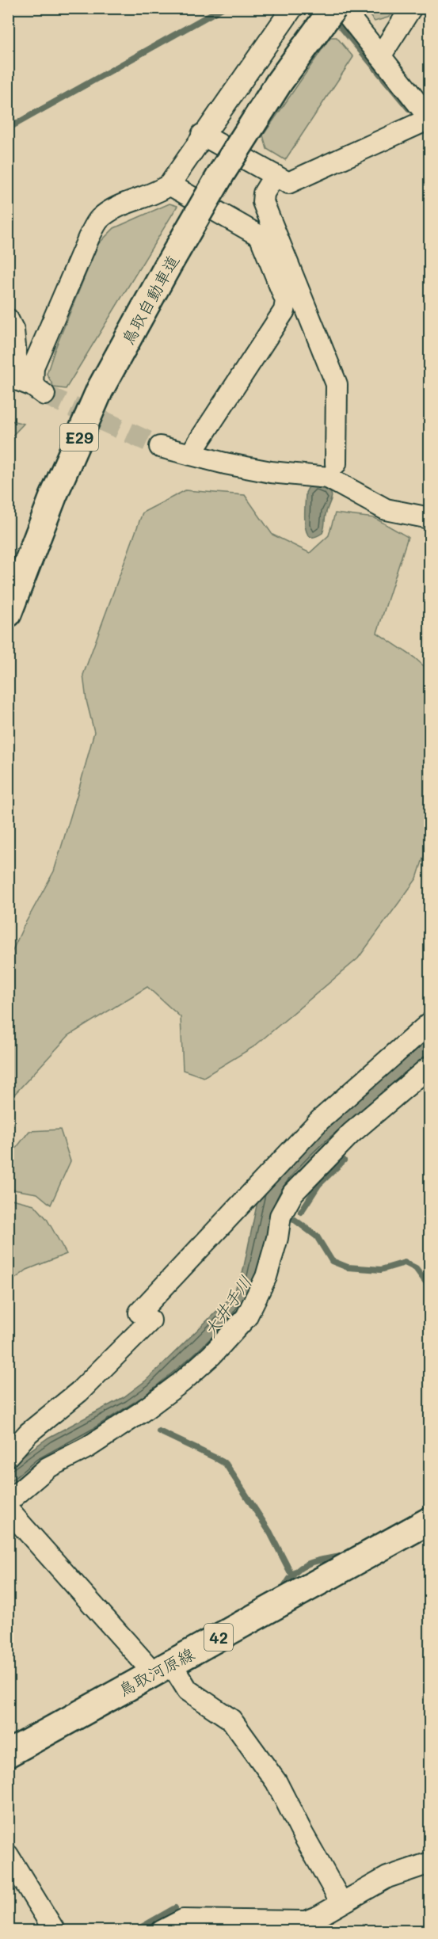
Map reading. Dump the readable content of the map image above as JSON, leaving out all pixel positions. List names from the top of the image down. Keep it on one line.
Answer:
{"streets":{"main road":["鳥取自動車道","E29","42","鳥取河原線"]},"water":["大井手川"]}
